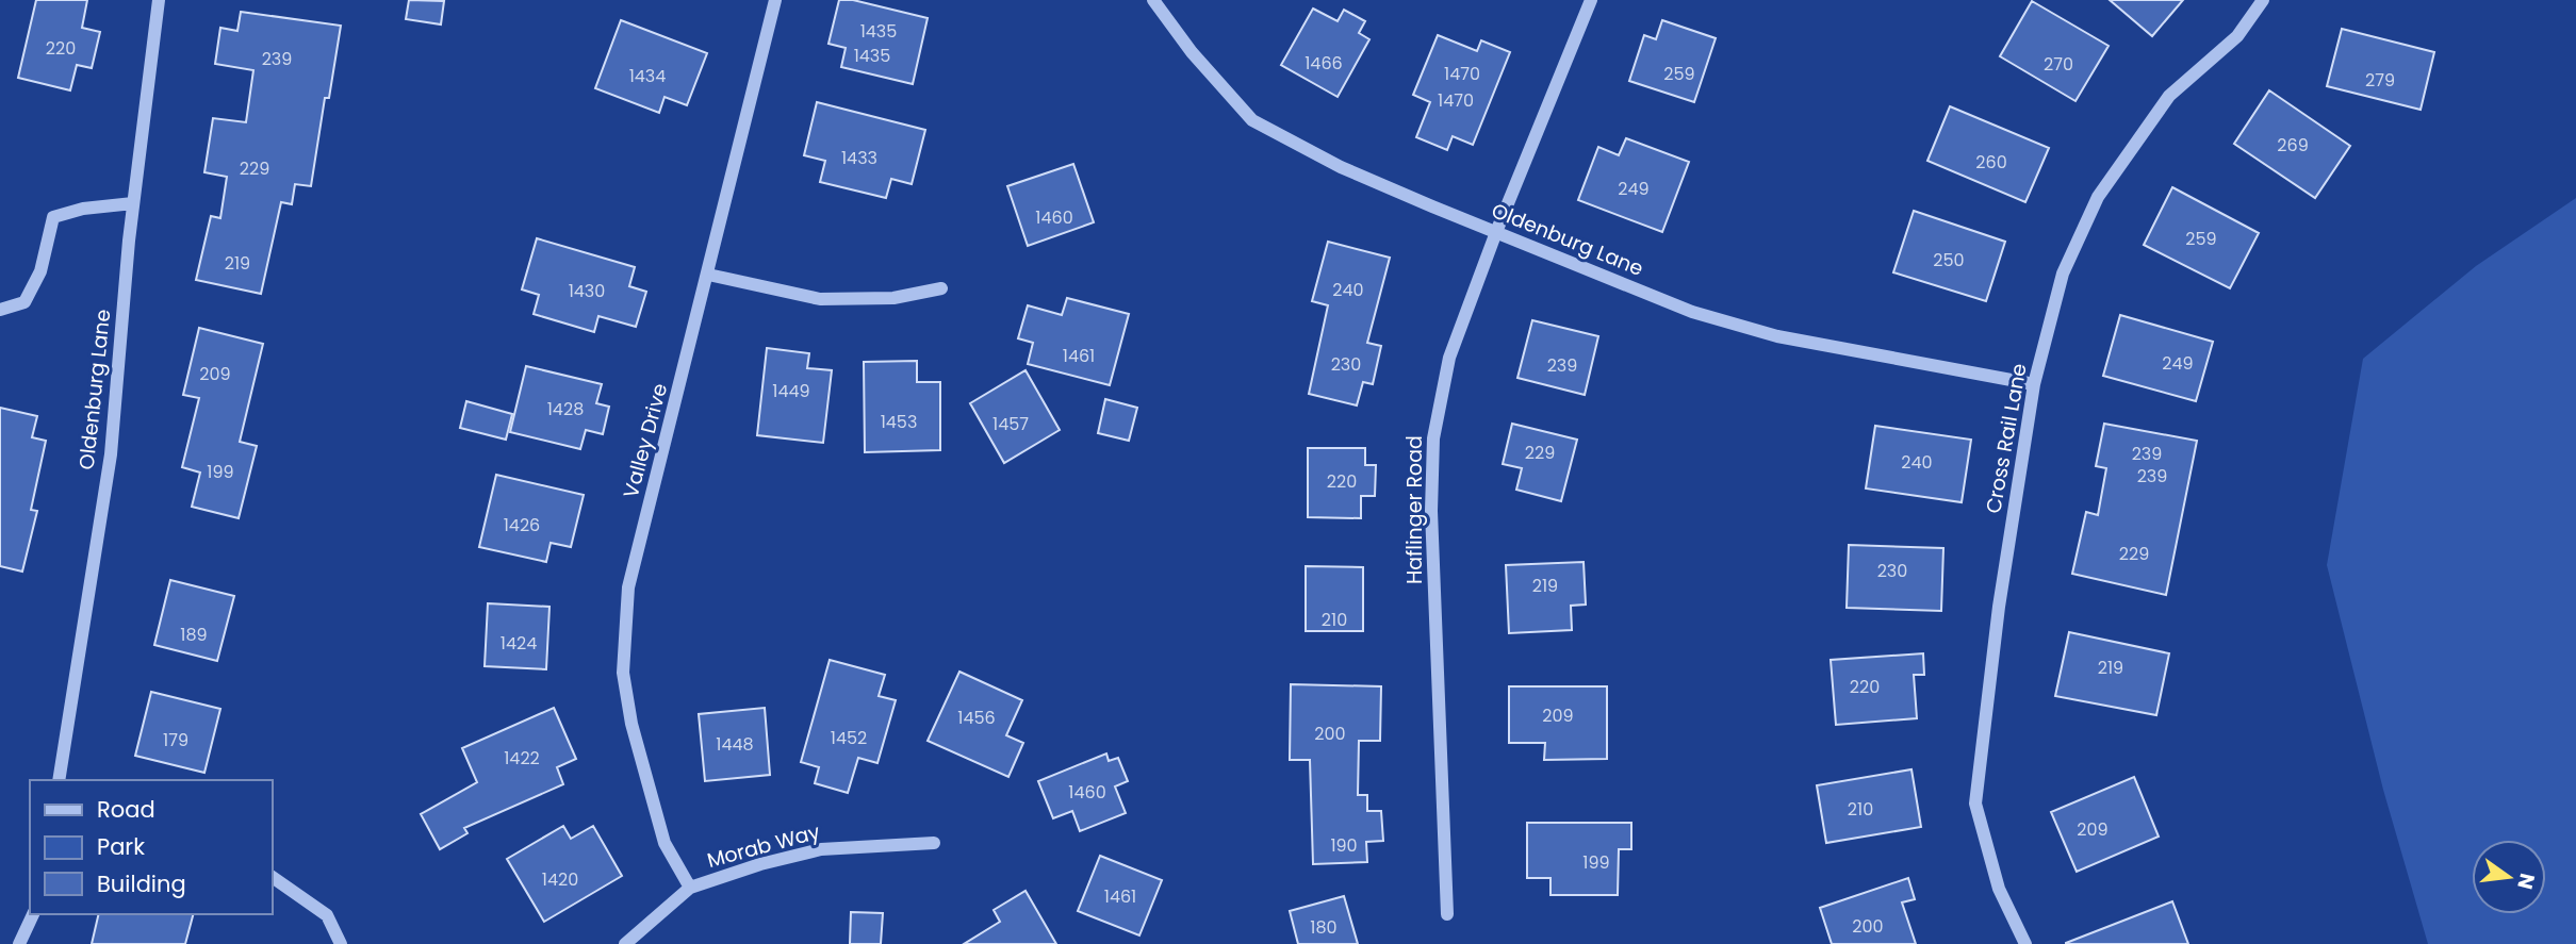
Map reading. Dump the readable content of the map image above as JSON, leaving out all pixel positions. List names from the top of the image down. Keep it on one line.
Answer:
{"streets":{"street":["Oldenburg Lane","Cross Rail Lane","Valley Drive","Haflinger Road","Morab Way"]},"crossings":[["Oldenburg Lane","Cross Rail Lane"],["Oldenburg Lane","Haflinger Road"],["Valley Drive","Morab Way"]],"house_numbers":["1435","220","1435","239","1466","270","1470","259","1434","279","1470","269","1433","260","229","249","1460","259","250","219","240","1430","1461","249","230","239","209","1449","1428","1453","1457","229","239","240","199","239","220","1426","229","230","219","210","189","1424","219","220","209","1456","200","1452","179","1448","1422","1460","210","209","190","199","1420","1461","200","180"],"legend":["Road","Park","Building"],"north":"right"}
